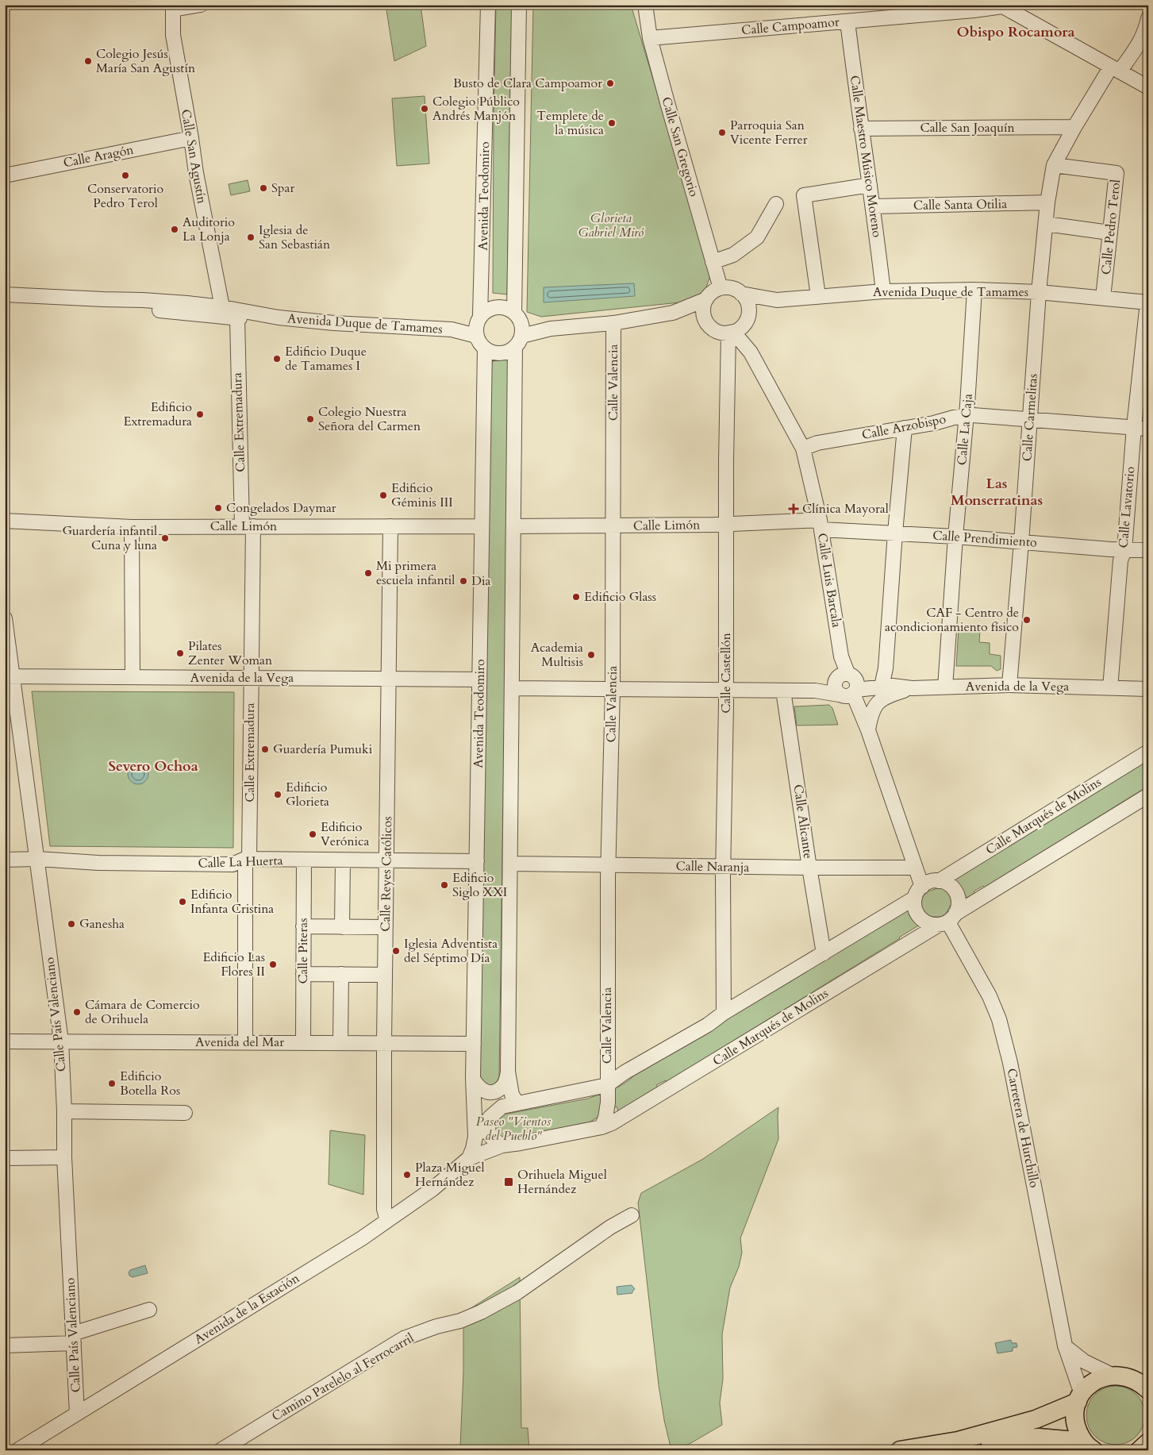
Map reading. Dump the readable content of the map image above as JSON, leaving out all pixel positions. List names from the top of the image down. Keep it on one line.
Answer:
{"streets":{"street":["Calle Campoamor","Calle San Joaquín","Calle San Gregorio","Calle Aragón","Calle San Agustín","Calle Maestro Músico Moreno","Avenida Teodomiro","Calle Santa Otilia","Calle Pedro Terol","Avenida Duque de Tamames","Calle Valencia","Calle Carmelitas","Calle Extremadura","Calle Arzobispo","Calle La Caja","Calle Lavatorio","Calle Limón","Calle Prendimiento","Calle Luis Barcala","Calle Castellón","Avenida de la Vega","Calle Marqués de Molins","Calle Alicante","Calle La Huerta","Calle Naranja","Calle Reyes Católicos","Calle Piteras","Calle País Valenciano","Avenida del Mar","Carretera de Hurchillo","Avenida de la Estación","Camino Parelelo al Ferrocarril"]},"crossings":[["Calle Campoamor","Calle San Gregorio"],["Calle Campoamor","Calle Maestro Músico Moreno"],["Calle San Joaquín","Calle Maestro Músico Moreno"],["Calle San Joaquín","Calle Carmelitas"],["Calle San Gregorio","Avenida Duque de Tamames"],["Calle San Gregorio","Calle Luis Barcala"],["Calle San Gregorio","Calle Castellón"],["Calle Aragón","Calle San Agustín"],["Calle San Agustín","Avenida Duque de Tamames"],["Calle Maestro Músico Moreno","Calle Santa Otilia"],["Calle Maestro Músico Moreno","Avenida Duque de Tamames"],["Avenida Teodomiro","Avenida Duque de Tamames"],["Avenida Teodomiro","Calle Limón"],["Avenida Teodomiro","Avenida de la Vega"],["Avenida Teodomiro","Calle Marqués de Molins"],["Avenida Teodomiro","Calle La Huerta"],["Avenida Teodomiro","Avenida del Mar"],["Avenida Teodomiro","Avenida de la Estación"],["Calle Santa Otilia","Calle Carmelitas"],["Calle Pedro Terol","Avenida Duque de Tamames"],["Calle Pedro Terol","Calle Carmelitas"],["Avenida Duque de Tamames","Calle Carmelitas"],["Avenida Duque de Tamames","Calle Extremadura"],["Avenida Duque de Tamames","Calle La Caja"],["Avenida Duque de Tamames","Calle Lavatorio"],["Avenida Duque de Tamames","Calle Luis Barcala"],["Avenida Duque de Tamames","Calle Castellón"],["Calle Valencia","Calle Limón"],["Calle Valencia","Calle Marqués de Molins"],["Calle Valencia","Calle Naranja"],["Calle Carmelitas","Calle Arzobispo"],["Calle Carmelitas","Calle Prendimiento"],["Calle Carmelitas","Avenida de la Vega"],["Calle Extremadura","Calle Limón"],["Calle Extremadura","Avenida de la Vega"],["Calle Extremadura","Calle La Huerta"],["Calle Extremadura","Avenida del Mar"],["Calle Arzobispo","Calle La Caja"],["Calle Arzobispo","Calle Lavatorio"],["Calle Arzobispo","Calle Luis Barcala"],["Calle La Caja","Calle Prendimiento"],["Calle La Caja","Avenida de la Vega"],["Calle Lavatorio","Calle Prendimiento"],["Calle Lavatorio","Avenida de la Vega"],["Calle Limón","Calle Prendimiento"],["Calle Limón","Calle Luis Barcala"],["Calle Limón","Calle Castellón"],["Calle Limón","Calle Reyes Católicos"],["Calle Prendimiento","Calle Luis Barcala"],["Calle Luis Barcala","Calle Castellón"],["Calle Luis Barcala","Avenida de la Vega"],["Calle Castellón","Calle Marqués de Molins"],["Calle Castellón","Calle Naranja"],["Avenida de la Vega","Calle Reyes Católicos"],["Avenida de la Vega","Calle País Valenciano"],["Calle Marqués de Molins","Calle Alicante"],["Calle Marqués de Molins","Carretera de Hurchillo"],["Calle Marqués de Molins","Avenida de la Estación"],["Calle Alicante","Calle Naranja"],["Calle La Huerta","Calle Reyes Católicos"],["Calle La Huerta","Calle Piteras"],["Calle La Huerta","Calle País Valenciano"],["Calle Reyes Católicos","Avenida del Mar"],["Calle Reyes Católicos","Avenida de la Estación"],["Calle Piteras","Avenida del Mar"],["Calle País Valenciano","Avenida del Mar"],["Calle País Valenciano","Avenida de la Estación"]],"districts":["Obispo Rocamora","Las Monserratinas","Severo Ochoa"],"parks":["Glorieta Gabriel Miró","Paseo \"Vientos del Pueblo\""],"places":{"other":["Colegio Jesús María San Agustín","Busto de Clara Campoamor","Colegio Público Andrés Manjón","Templete de la música","Parroquia San Vicente Ferrer","Conservatorio Pedro Terol","Spar","Auditorio La Lonja","Iglesia de San Sebastián","Edificio Duque de Tamames I","Edificio Extremadura","Colegio Nuestra Señora del Carmen","Edificio Géminis III","Congelados Daymar","Guardería infantil Cuna y luna","Mi primera escuela infantil","Dia","Edificio Glass","CAF - Centro de acondicionamiento físico","Pilates Zenter Woman","Academia Multisis","Guardería Pumuki","Edificio Glorieta","Edificio Verónica","Edificio Siglo XXI","Edificio Infanta Cristina","Ganesha","Iglesia Adventista del Séptimo Día","Edificio Las Flores II","Cámara de Comercio de Orihuela","Edificio Botella Ros","Plaza Miguel Hernández"],"health":["Clínica Mayoral"],"transit":["Orihuela Miguel Hernández"]}}
